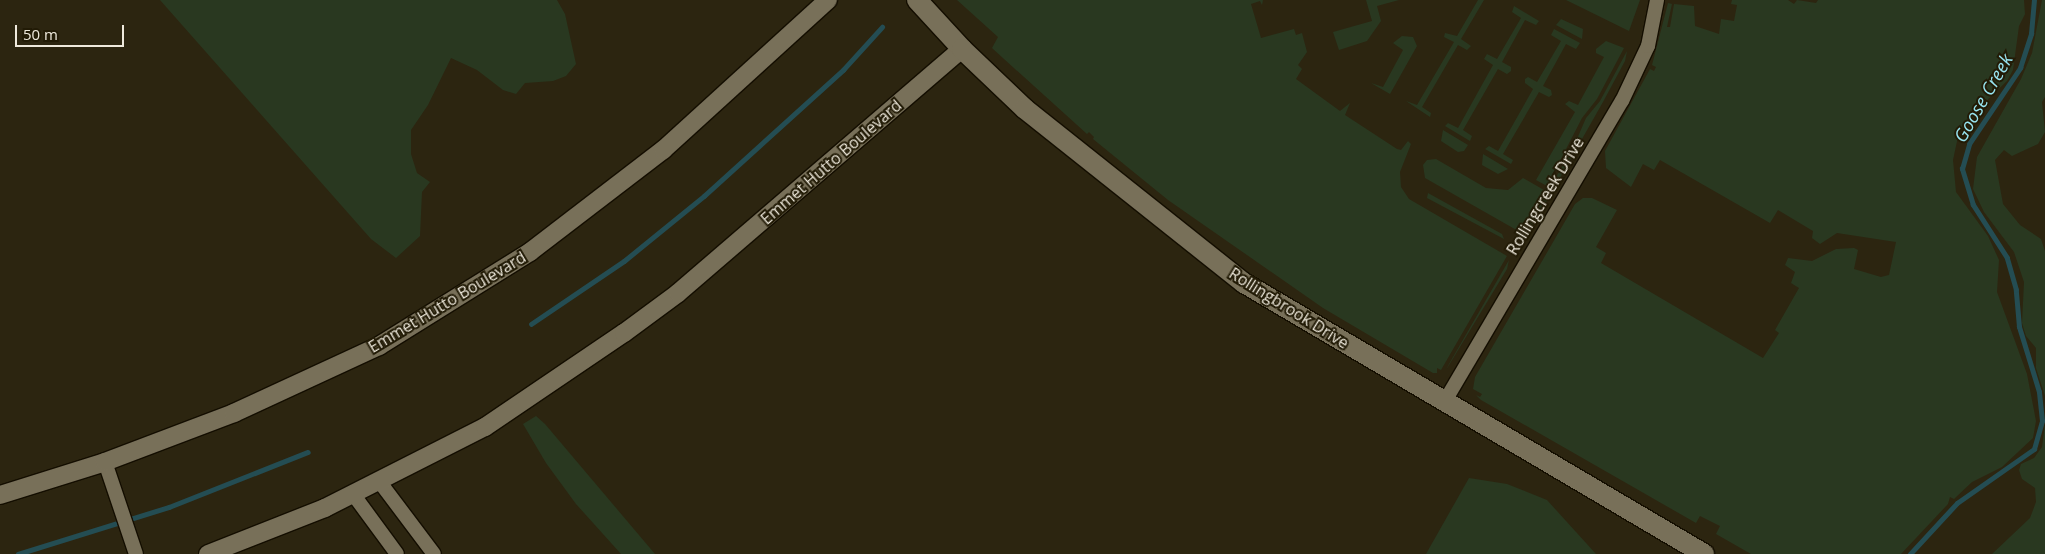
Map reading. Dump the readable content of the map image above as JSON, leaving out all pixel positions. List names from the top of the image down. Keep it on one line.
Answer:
{"streets":{"main road":["Rollingbrook Drive"],"street":["Emmet Hutto Boulevard","Rollingcreek Drive"]},"crossings":[["Emmet Hutto Boulevard","Rollingbrook Drive"],["Rollingcreek Drive","Rollingbrook Drive"]],"water":["Goose Creek"],"scale_bar":"50 m"}
